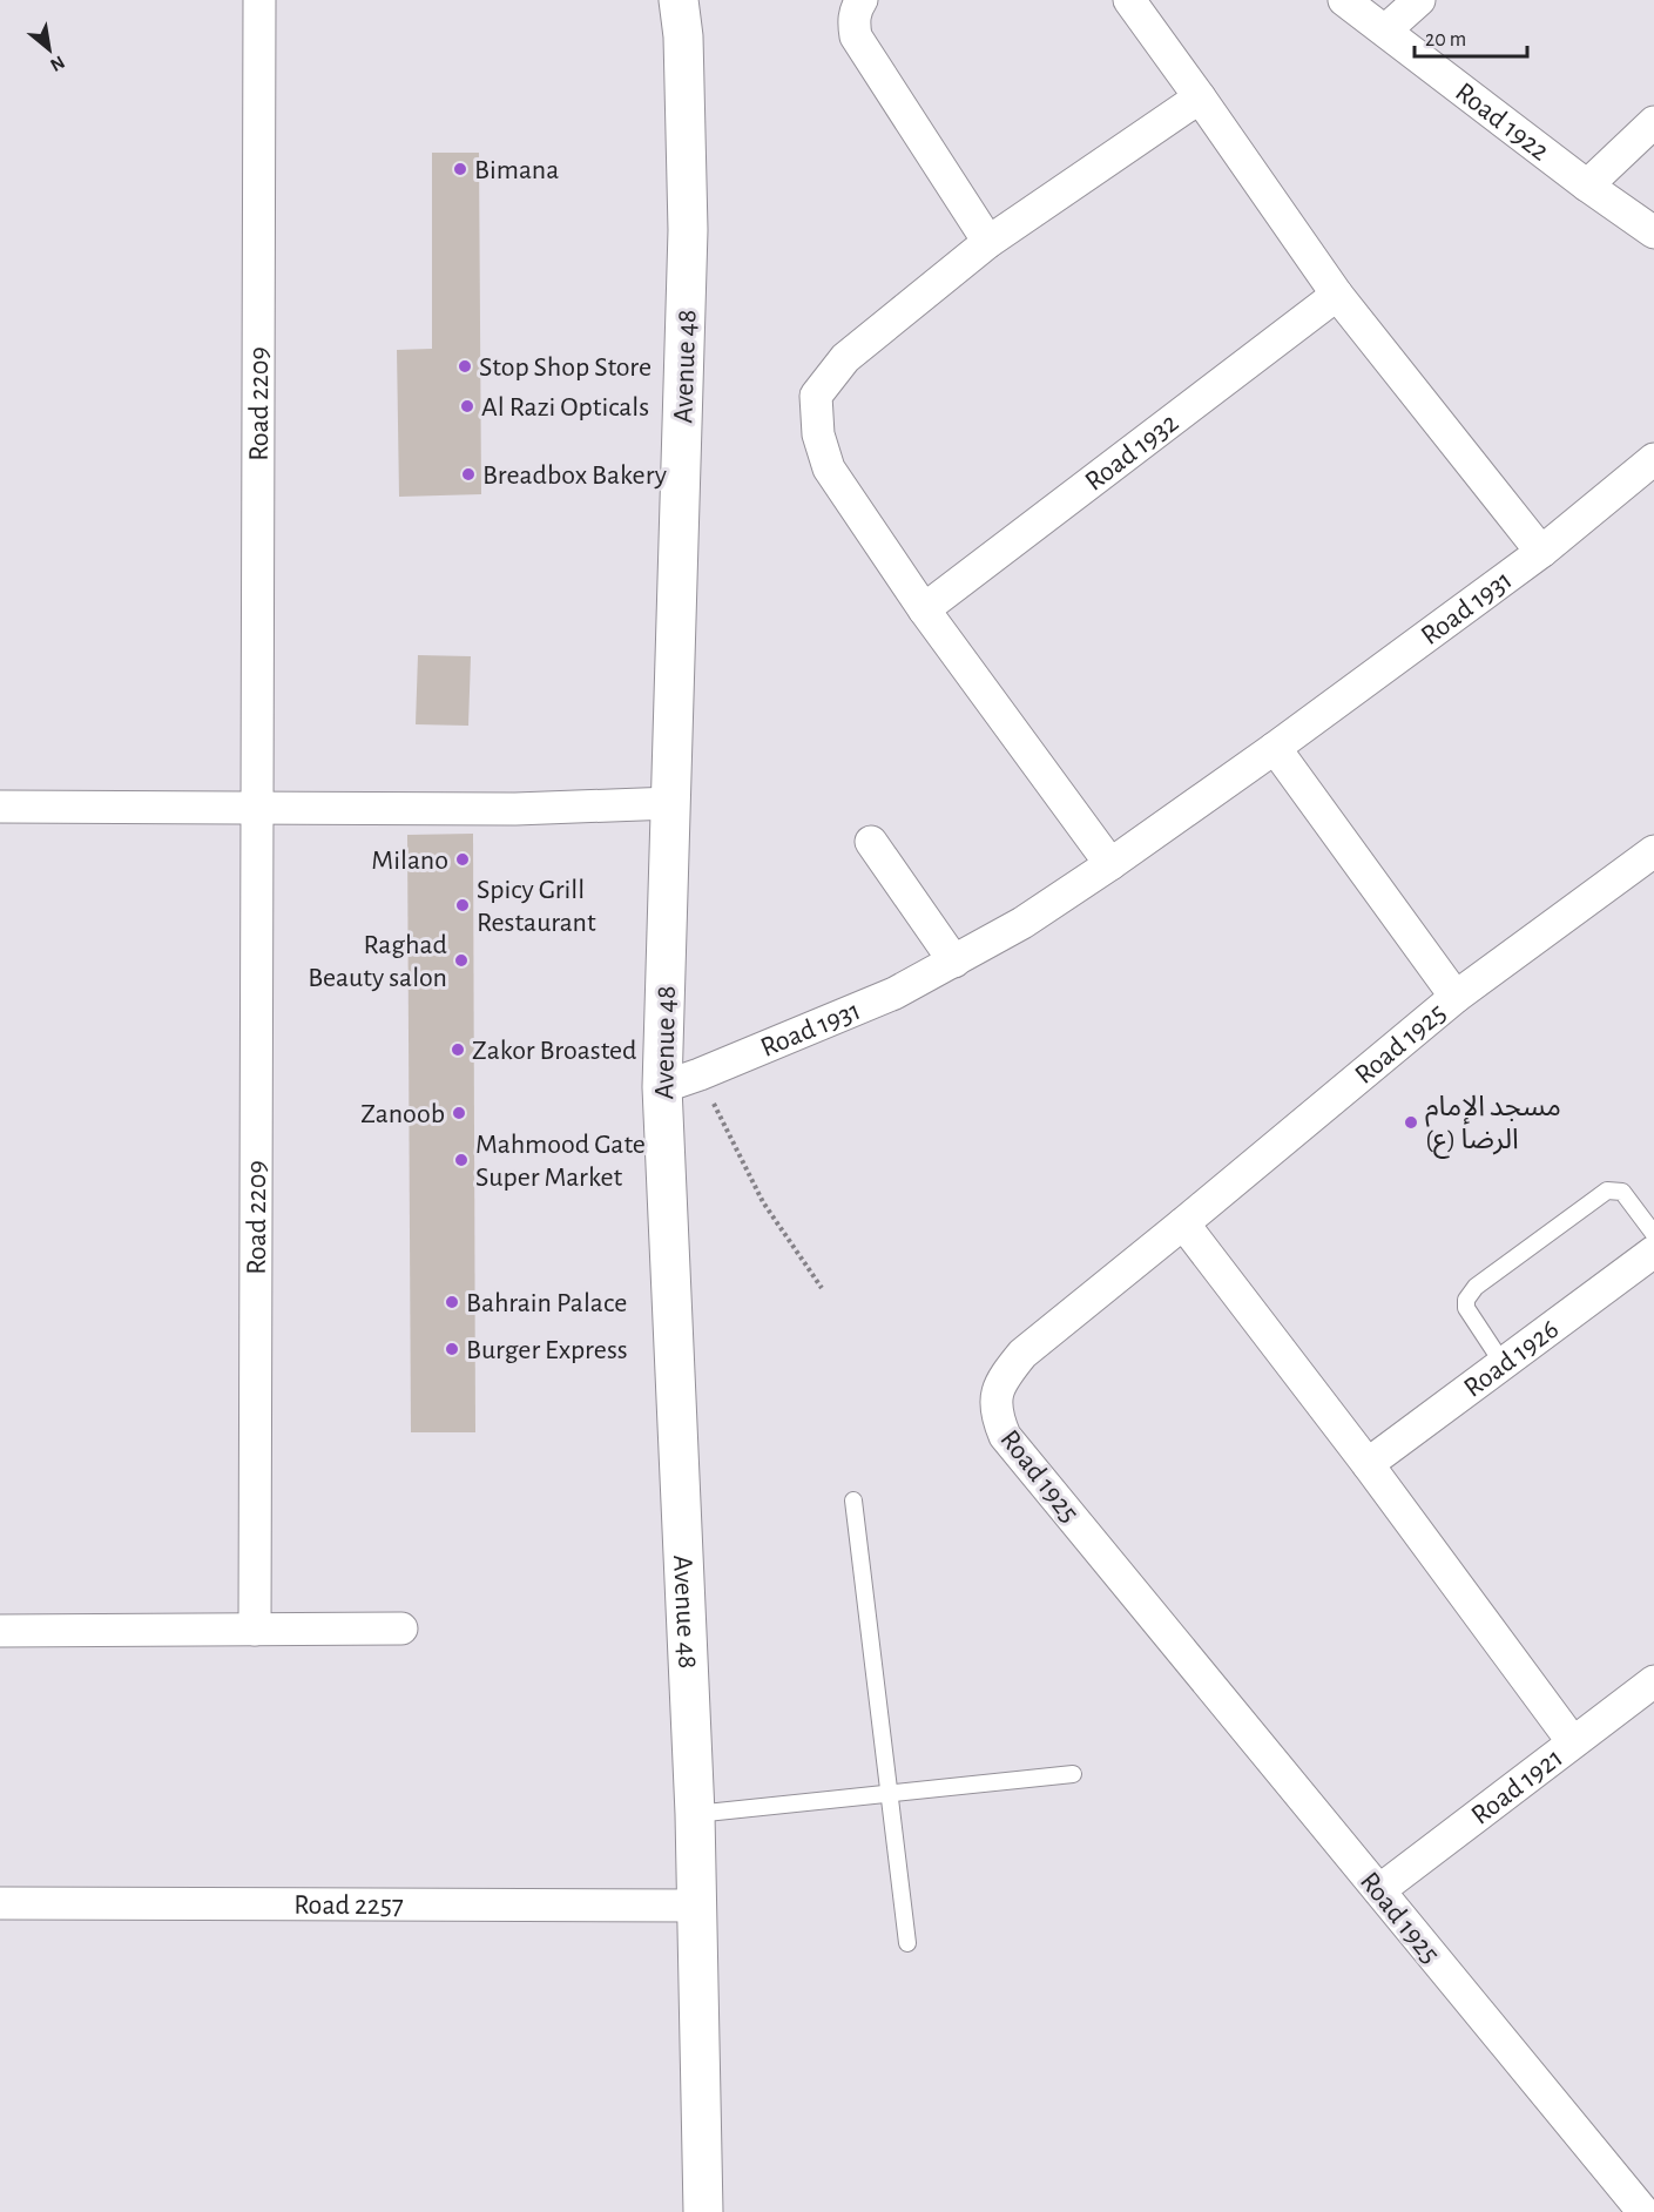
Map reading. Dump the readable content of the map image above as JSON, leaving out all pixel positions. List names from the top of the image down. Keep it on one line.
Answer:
{"streets":{"street":["Road 1922","Avenue 48","Road 2209","Road 1932","Road 1931","Road 1925","Road 1926","Road 1921","Road 2257"]},"crossings":[["Avenue 48","Road 1931"],["Avenue 48","Road 2257"],["Road 1925","Road 1921"]],"places":["Bimana","Stop Shop Store","Al Razi Opticals","Breadbox Bakery","Milano","Spicy Grill Restaurant","Raghad Beauty salon","Zakor Broasted","Zanoob","مسجد الإمام الرضا (ع)","Mahmood Gate Super Market","Bahrain Palace","Burger Express"],"scale_bar":"20 m","north":"bottom right"}
